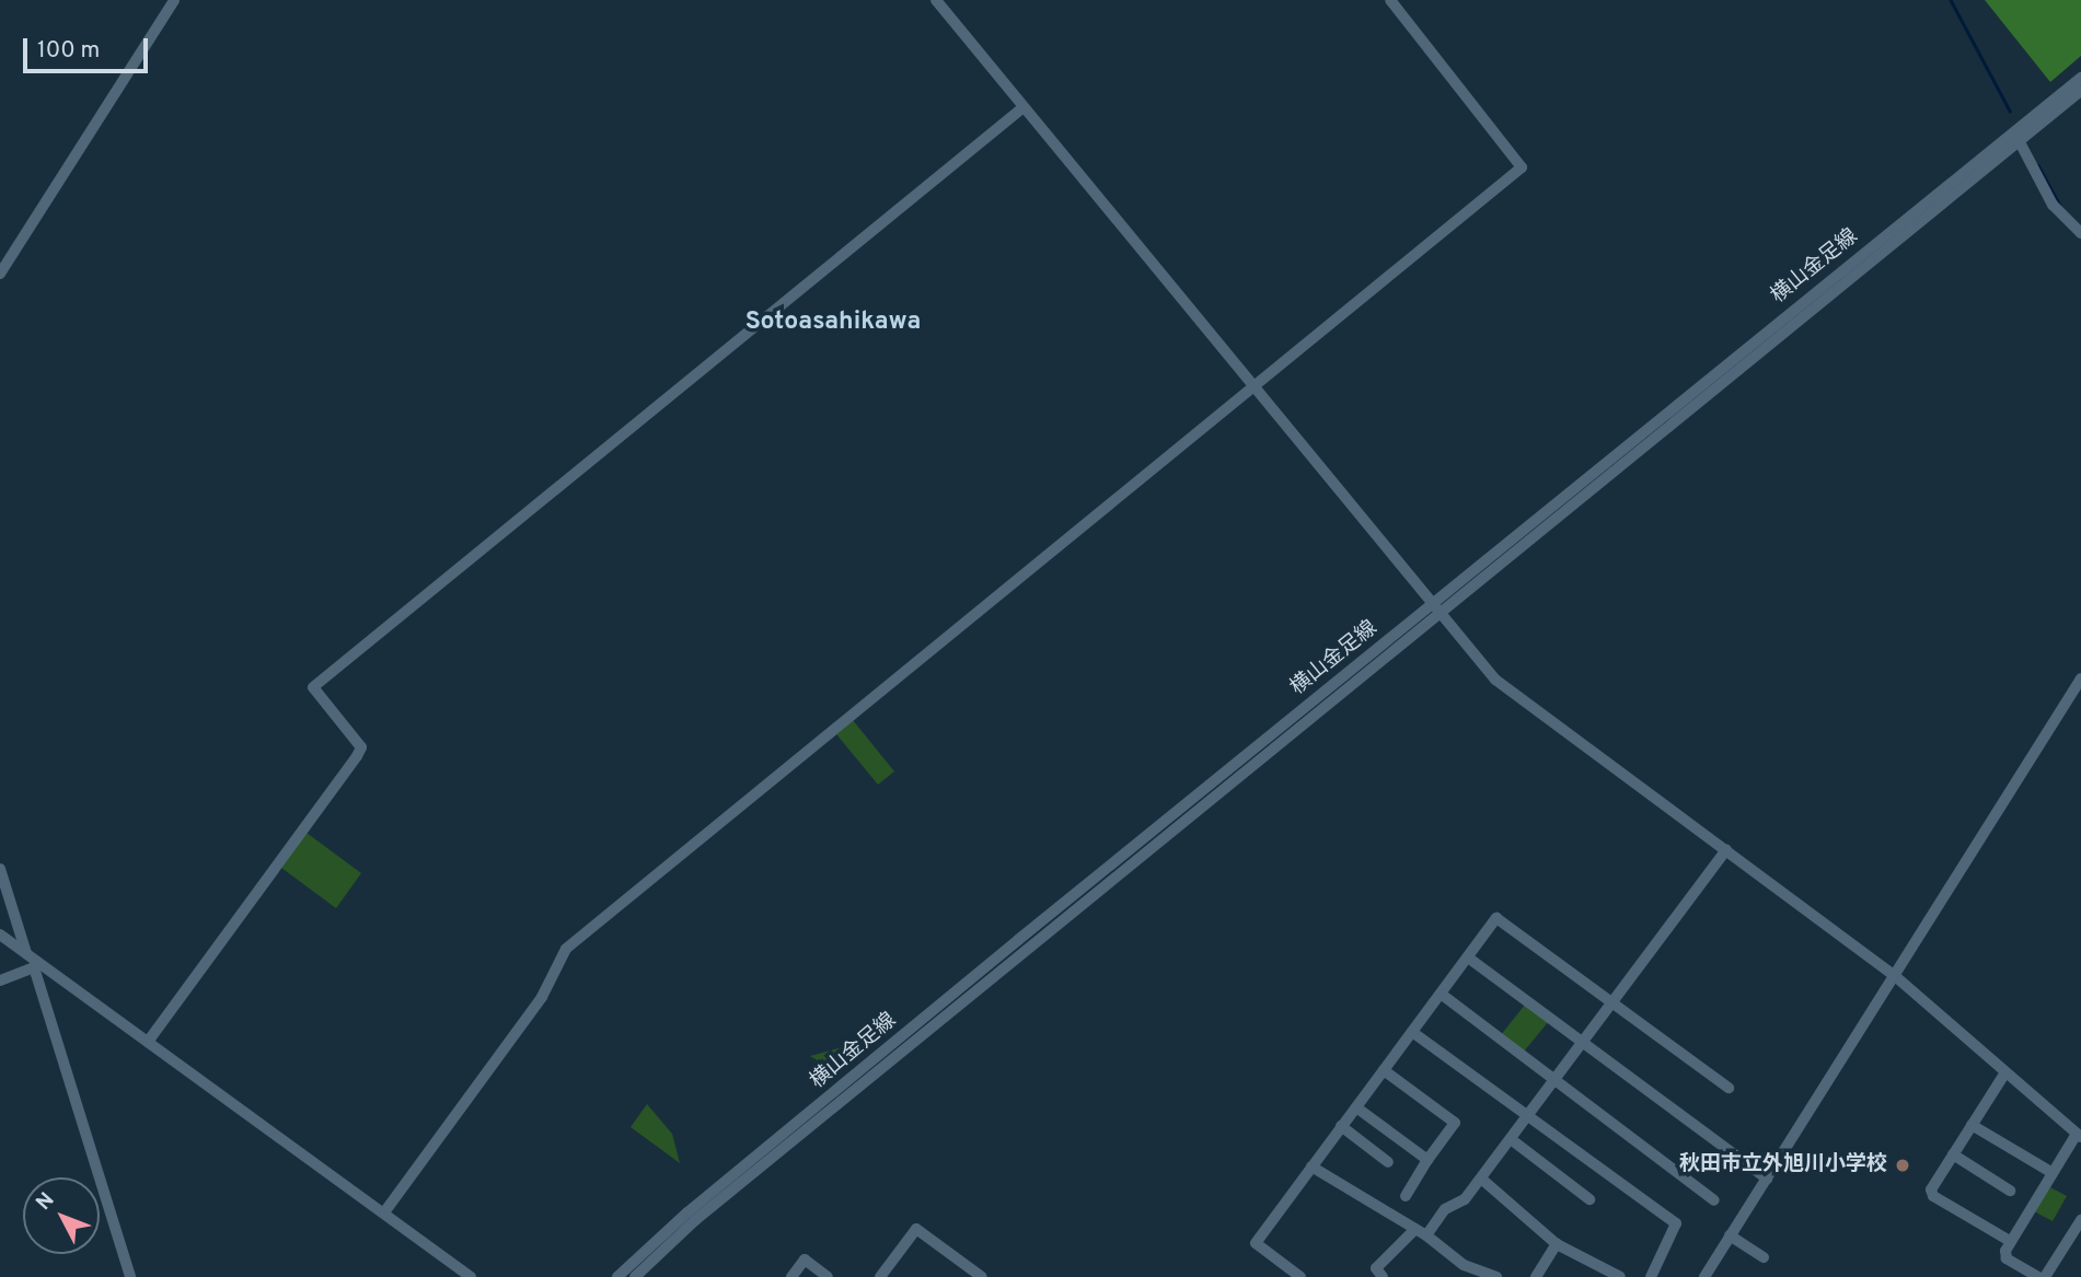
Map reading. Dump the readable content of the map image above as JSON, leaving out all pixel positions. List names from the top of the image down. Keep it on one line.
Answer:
{"streets":{"street":["横山金足線"]},"districts":["Sotoasahikawa"],"places":["秋田市立外旭川小学校"],"scale_bar":"100 m","north":"top left"}
